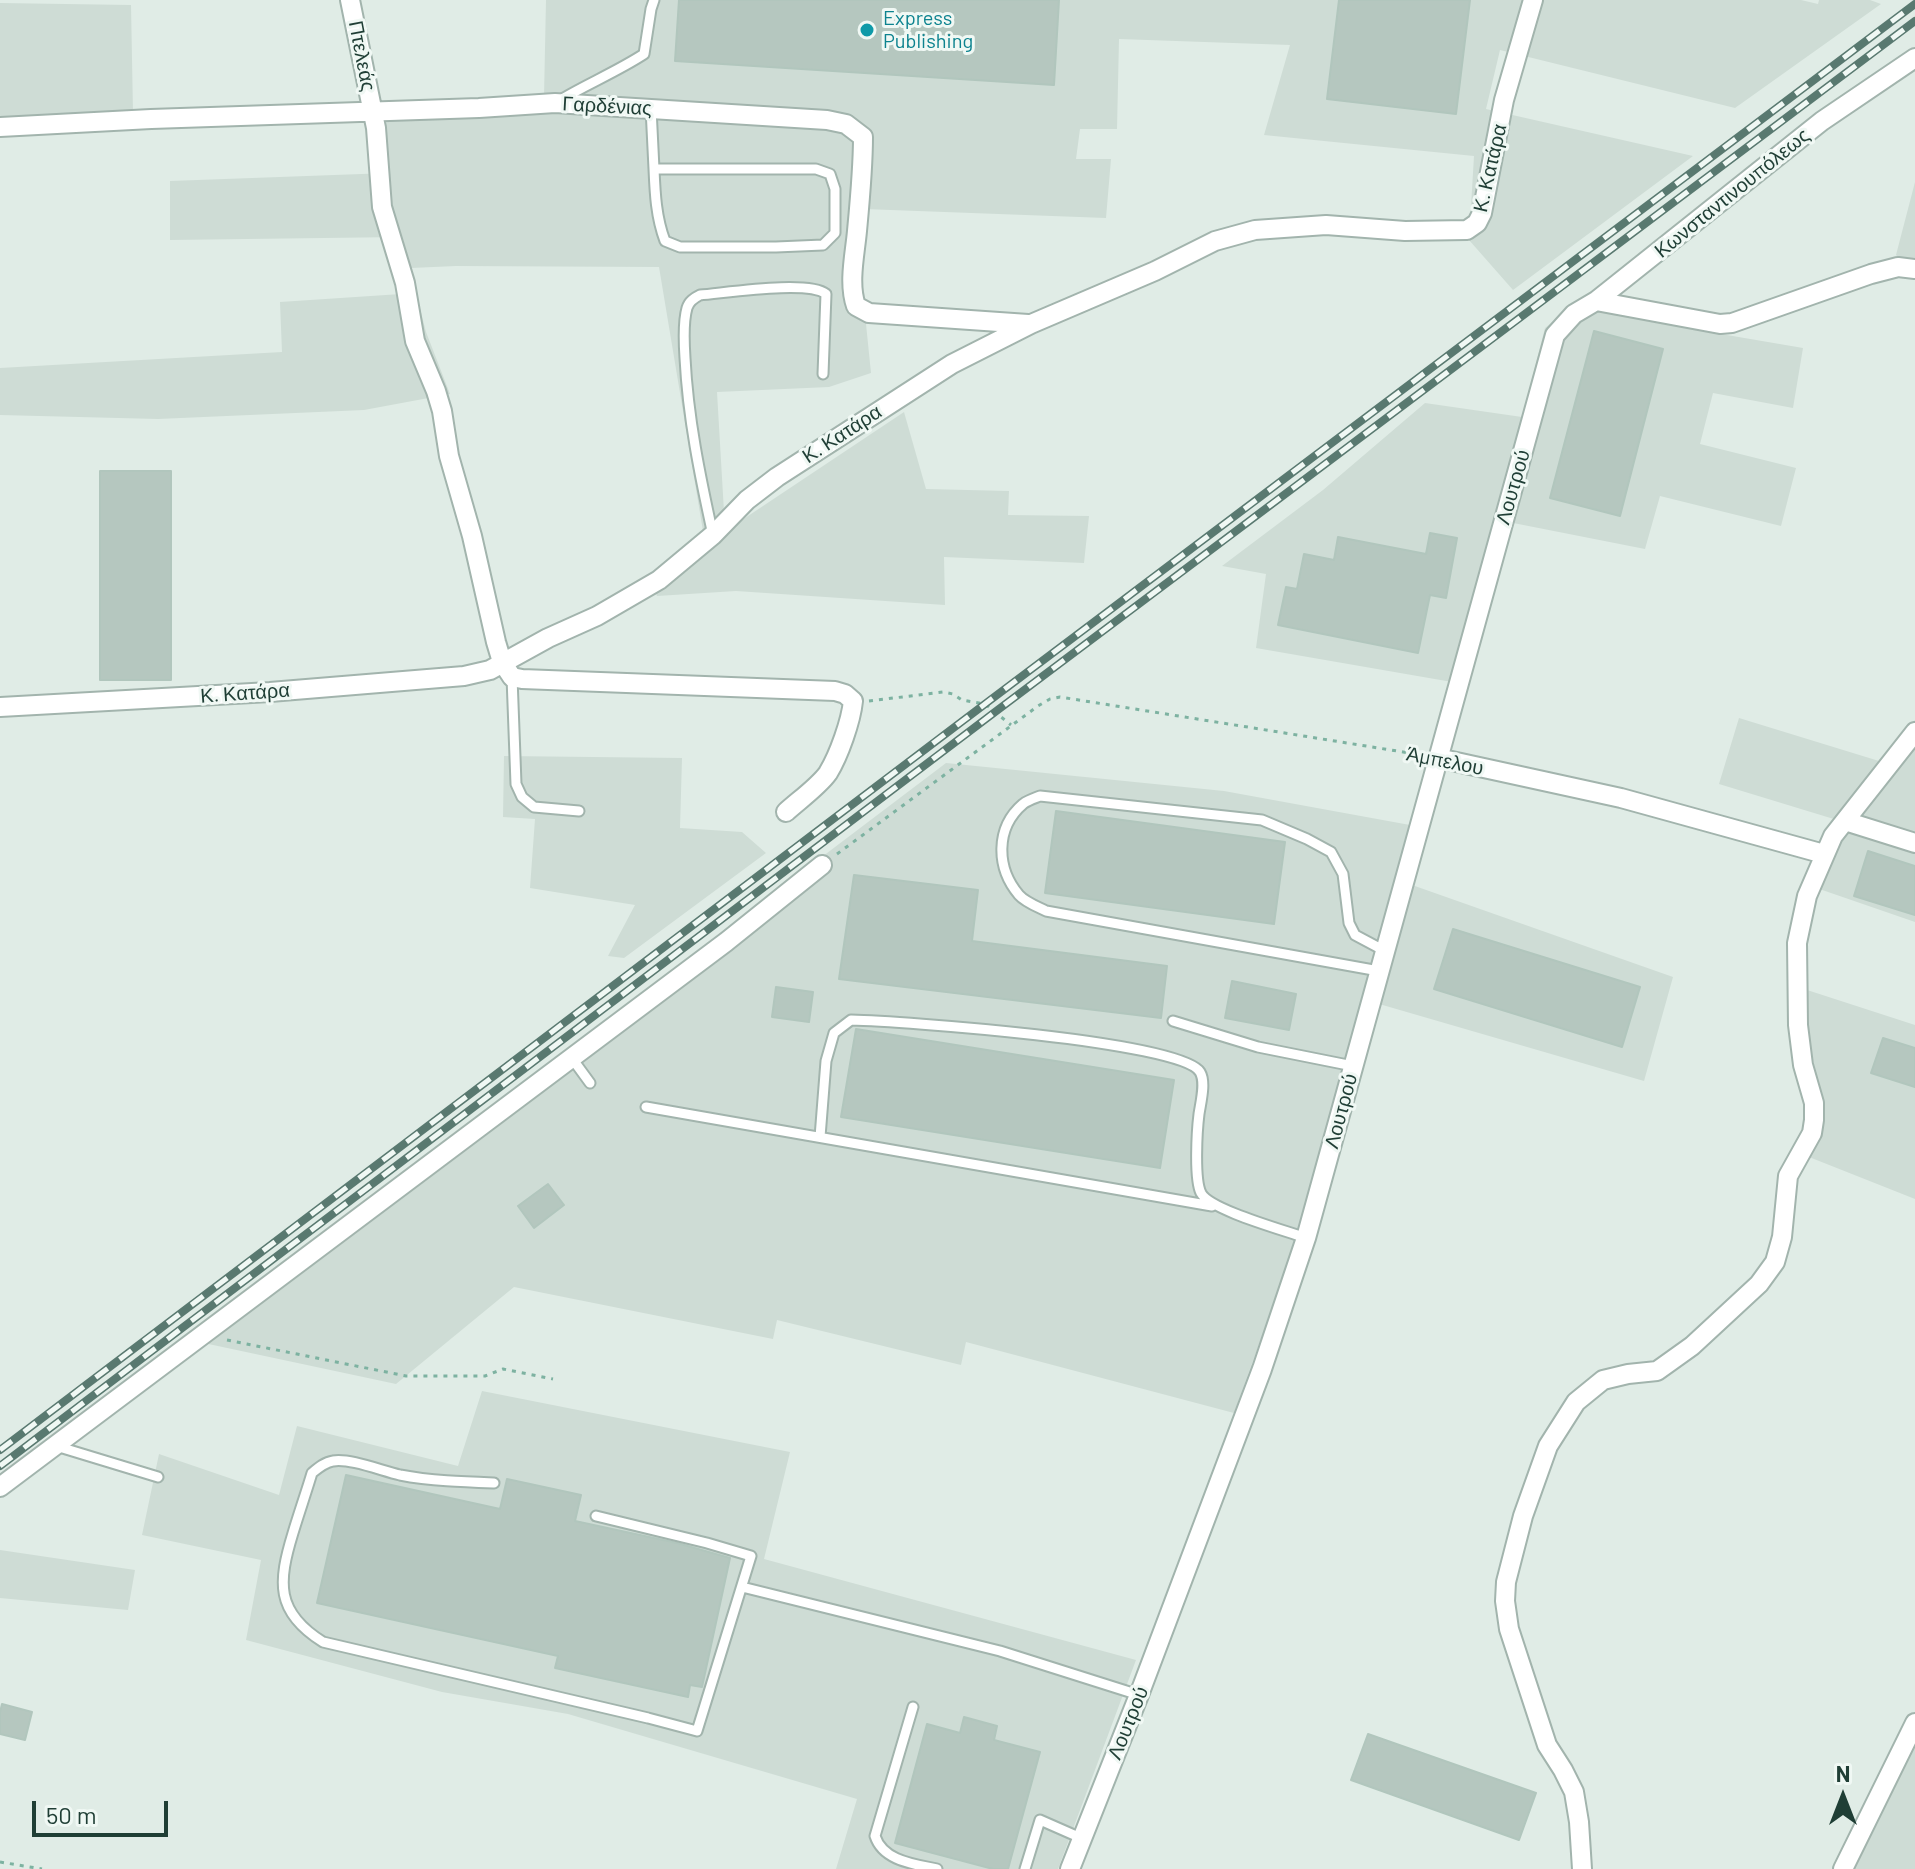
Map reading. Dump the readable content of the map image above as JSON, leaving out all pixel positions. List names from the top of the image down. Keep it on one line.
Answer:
{"streets":{"street":["Πτελεάς","Γαρδένιας","Κ. Κατάρα","Κωνσταντινουπόλεως","Λουτρού","Άμπελου"]},"crossings":[["Πτελεάς","Γαρδένιας"],["Πτελεάς","Κ. Κατάρα"],["Γαρδένιας","Κ. Κατάρα"],["Κωνσταντινουπόλεως","Λουτρού"],["Λουτρού","Άμπελου"]],"places":["Express Publishing"],"scale_bar":"50 m","north":"top"}
